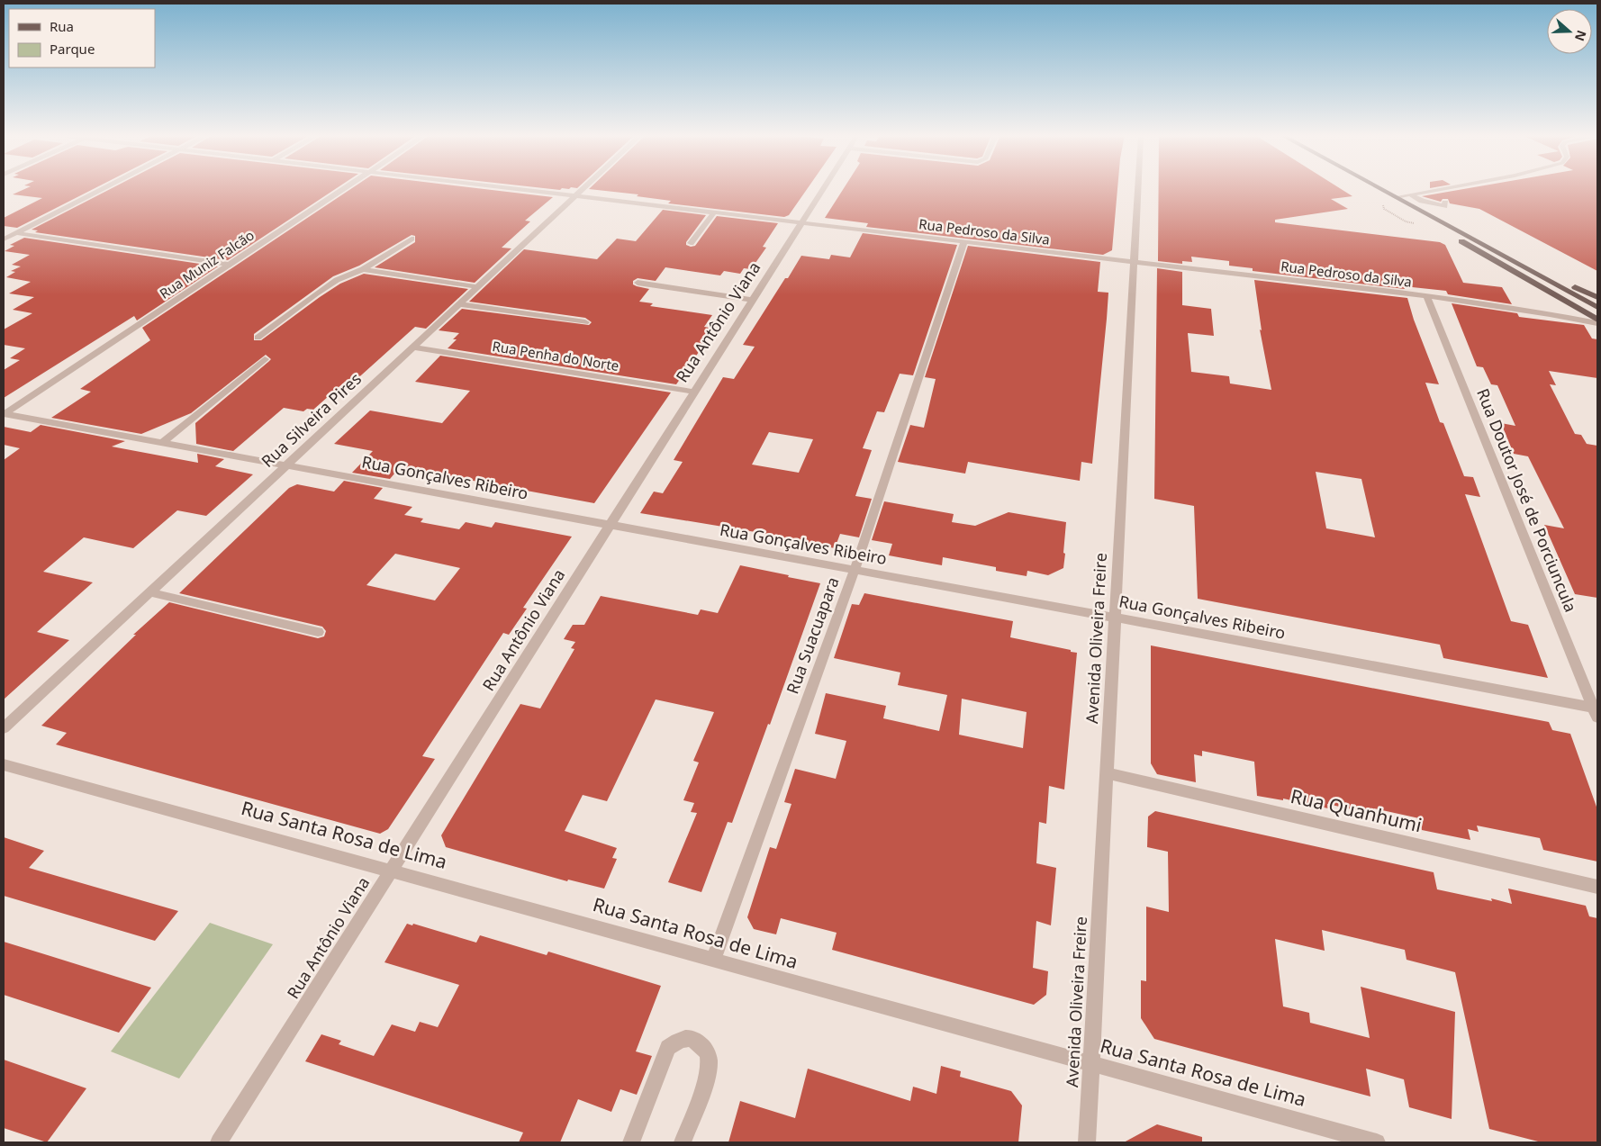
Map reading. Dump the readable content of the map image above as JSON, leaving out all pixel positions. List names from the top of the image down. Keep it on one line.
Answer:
{"streets":{"street":["Rua Pedroso da Silva","Rua Muniz Falcão","Rua Antônio Viana","Rua Penha do Norte","Rua Silveira Pires","Rua Gonçalves Ribeiro","Rua Doutor José de Porciuncula","Rua Suacuapara","Avenida Oliveira Freire","Rua Quanhumi","Rua Santa Rosa de Lima"]},"crossings":[["Rua Pedroso da Silva","Rua Antônio Viana"],["Rua Pedroso da Silva","Rua Silveira Pires"],["Rua Pedroso da Silva","Rua Doutor José de Porciuncula"],["Rua Pedroso da Silva","Rua Suacuapara"],["Rua Pedroso da Silva","Avenida Oliveira Freire"],["Rua Muniz Falcão","Rua Gonçalves Ribeiro"],["Rua Antônio Viana","Rua Penha do Norte"],["Rua Antônio Viana","Rua Gonçalves Ribeiro"],["Rua Antônio Viana","Rua Santa Rosa de Lima"],["Rua Penha do Norte","Rua Silveira Pires"],["Rua Silveira Pires","Rua Gonçalves Ribeiro"],["Rua Gonçalves Ribeiro","Rua Doutor José de Porciuncula"],["Rua Gonçalves Ribeiro","Rua Suacuapara"],["Rua Gonçalves Ribeiro","Avenida Oliveira Freire"],["Rua Suacuapara","Rua Santa Rosa de Lima"],["Avenida Oliveira Freire","Rua Quanhumi"],["Avenida Oliveira Freire","Rua Santa Rosa de Lima"]],"legend":["Rua","Parque"],"north":"right"}
